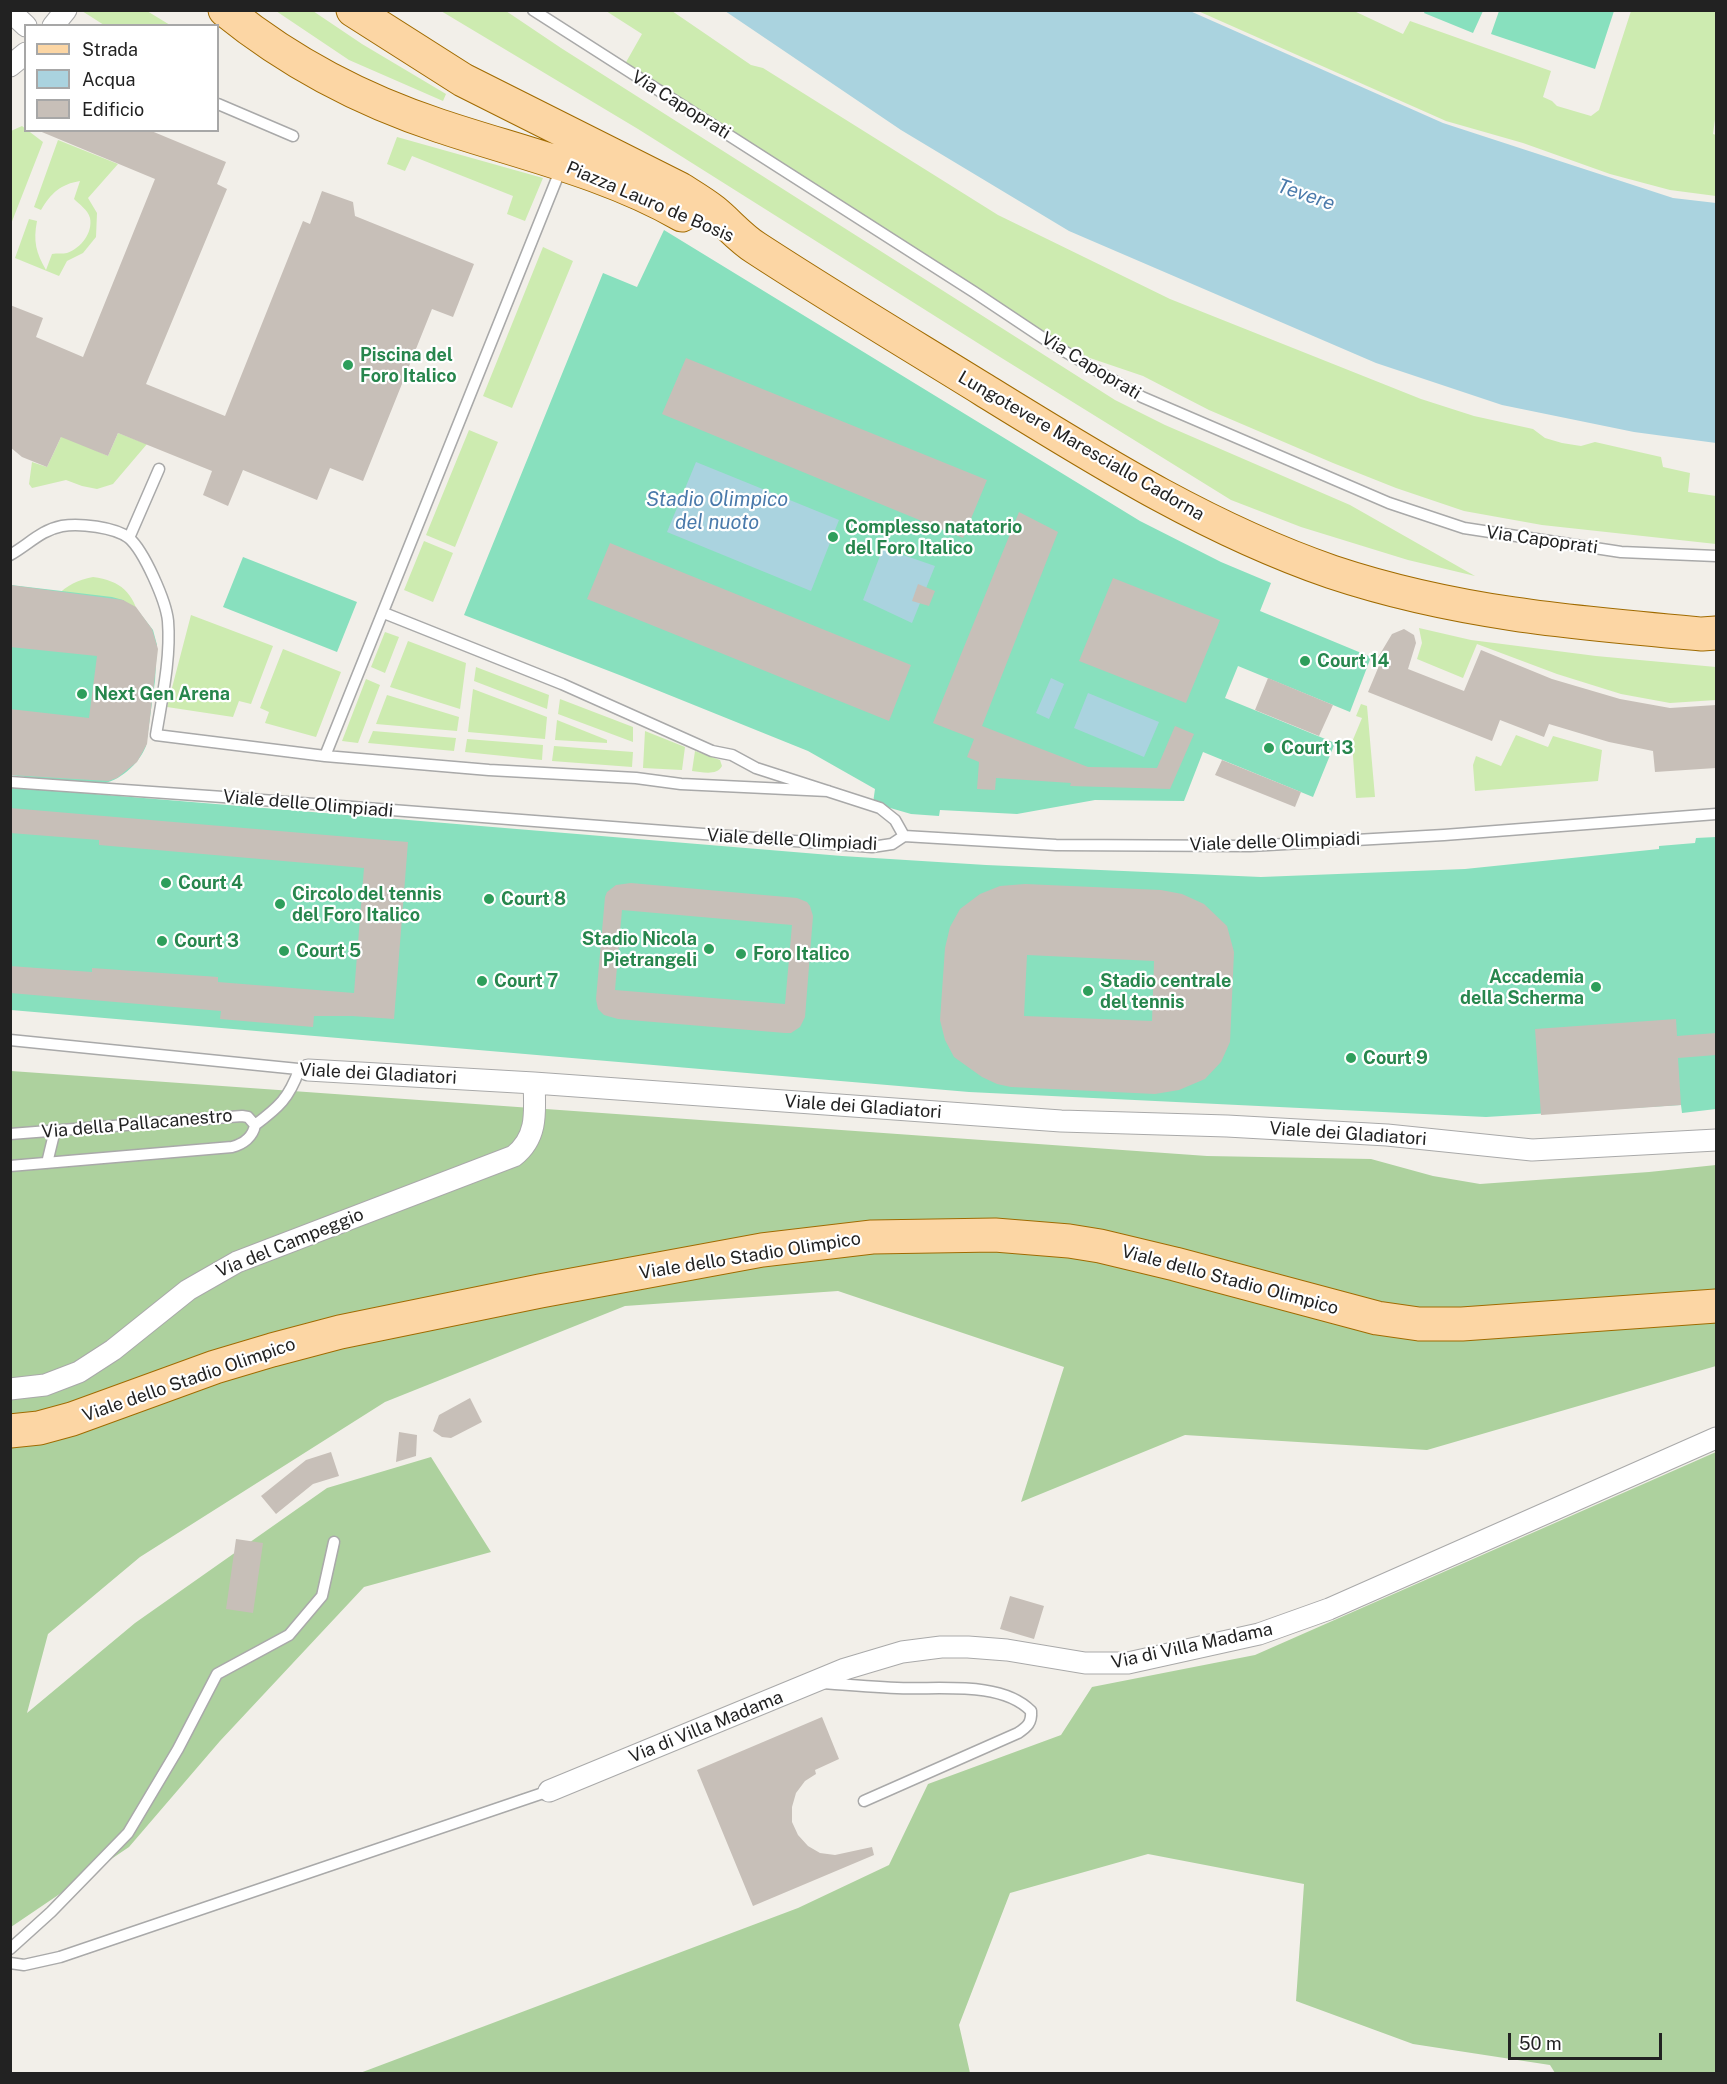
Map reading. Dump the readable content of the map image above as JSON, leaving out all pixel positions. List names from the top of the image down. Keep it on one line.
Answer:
{"streets":{"main road":["Piazza Lauro de Bosis","Lungotevere Maresciallo Cadorna","Viale dello Stadio Olimpico"],"street":["Viale dei Gladiatori","Via del Campeggio","Via di Villa Madama"],"lane":["Via Capoprati","Viale delle Olimpiadi","Via della Pallacanestro"]},"crossings":[["Piazza Lauro de Bosis","Lungotevere Maresciallo Cadorna"],["Viale dei Gladiatori","Via del Campeggio"]],"water":["Tevere","Stadio Olimpico del nuoto"],"places":["Piscina del Foro Italico","Complesso natatorio del Foro Italico","Court 14","Next Gen Arena","Court 13","Court 4","Court 8","Circolo del tennis del Foro Italico","Court 3","Stadio Nicola Pietrangeli","Court 5","Foro Italico","Court 7","Accademia della Scherma","Stadio centrale del tennis","Court 9"],"legend":["Strada","Acqua","Edificio"],"scale_bar":"50 m"}
